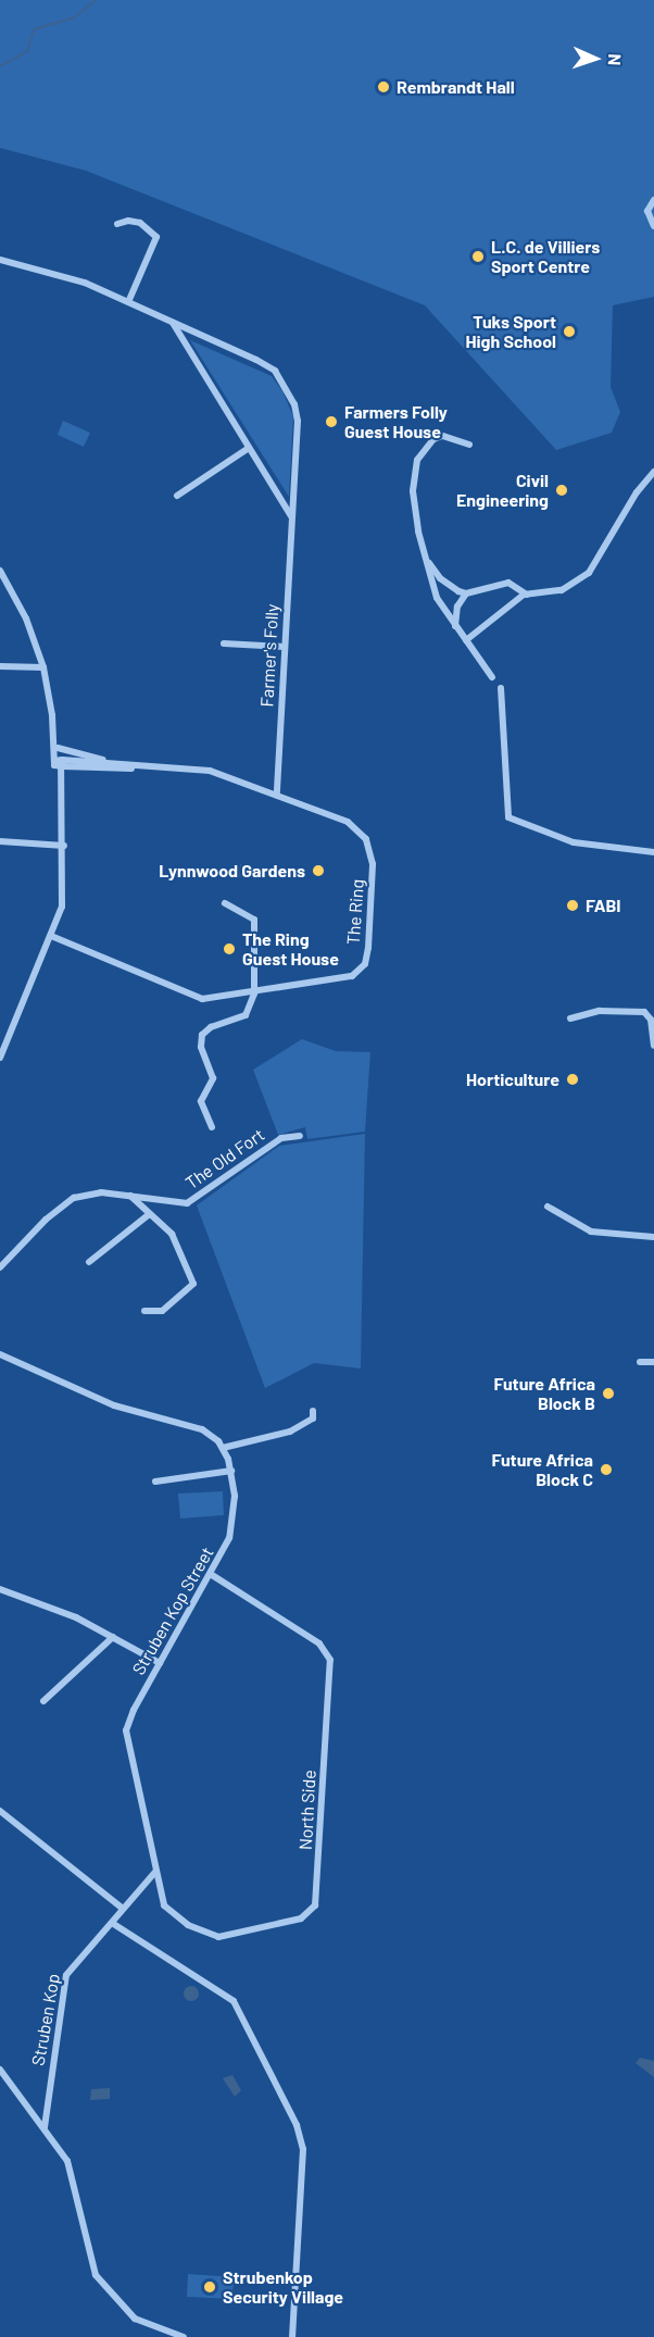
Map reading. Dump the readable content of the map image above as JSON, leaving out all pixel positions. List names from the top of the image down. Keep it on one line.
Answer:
{"streets":{"street":["Farmer's Folly","The Ring","The Old Fort","Struben Kop Street","North Side","Struben Kop"]},"crossings":[["Farmer's Folly","The Ring"],["Struben Kop Street","North Side"],["Struben Kop Street","Struben Kop"],["North Side","Struben Kop"]],"places":["Rembrandt Hall","L.C. de Villiers Sport Centre","Tuks Sport High School","Farmers Folly Guest House","Civil Engineering","Lynnwood Gardens","FABI","The Ring Guest House","Horticulture","Future Africa Block B","Future Africa Block C","Strubenkop Security Village"],"north":"right"}
